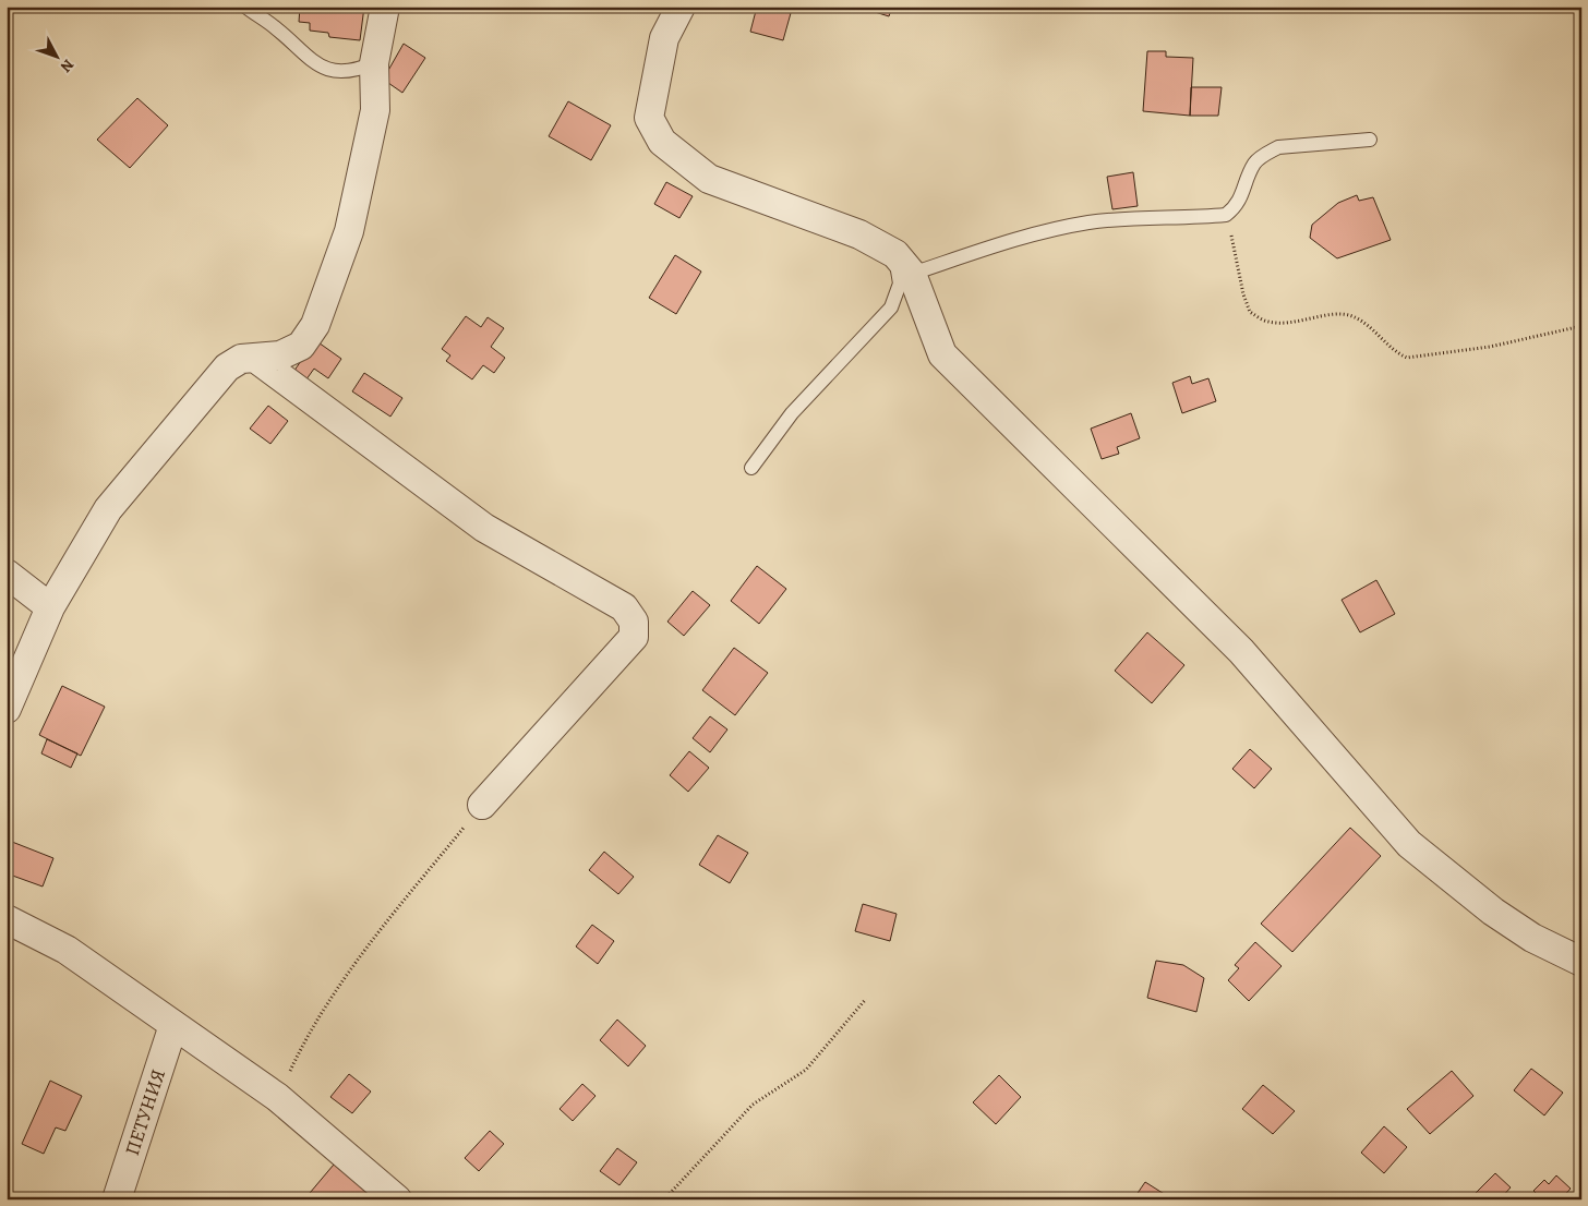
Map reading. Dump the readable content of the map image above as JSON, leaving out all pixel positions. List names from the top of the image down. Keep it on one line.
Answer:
{"streets":{"street":["ПЕТУНИЯ"]},"north":"bottom right"}
